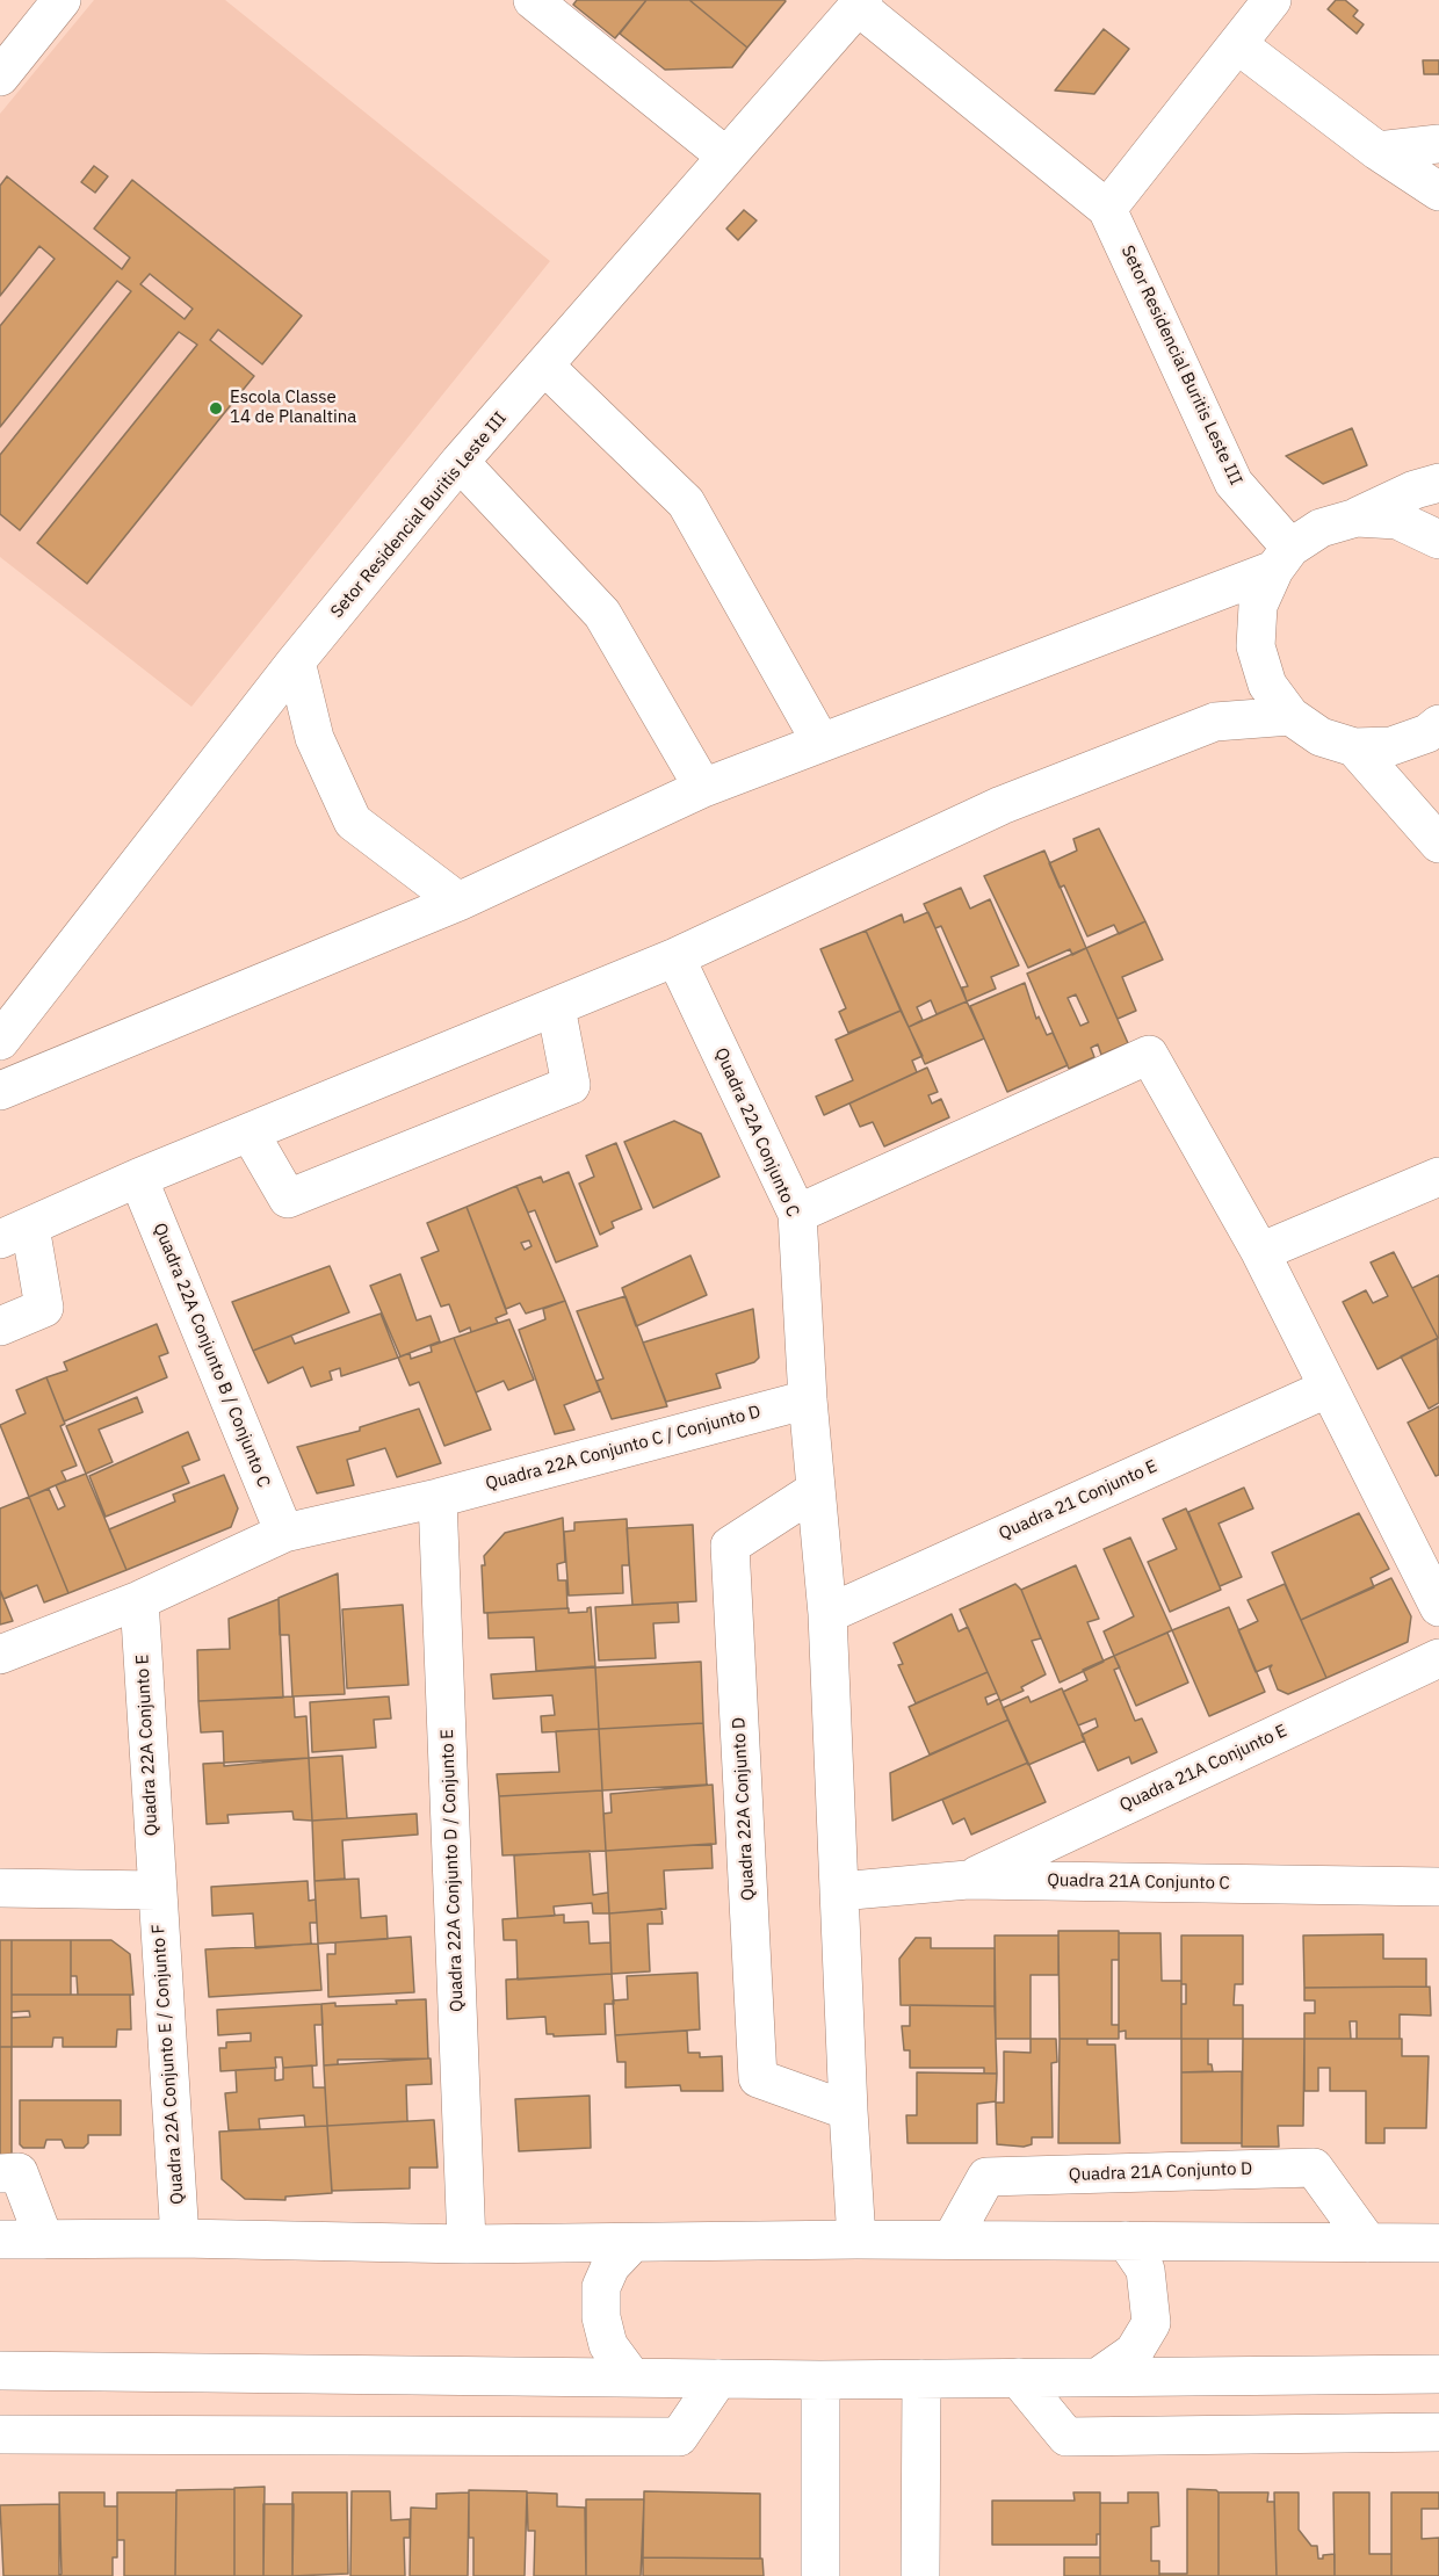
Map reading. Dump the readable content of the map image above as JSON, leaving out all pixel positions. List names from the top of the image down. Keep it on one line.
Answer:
{"streets":{"street":["Setor Residencial Buritis Leste III","Quadra 22A Conjunto C","Quadra 22A Conjunto B / Conjunto C","Quadra 22A Conjunto C / Conjunto D","Quadra 21 Conjunto E","Quadra 22A Conjunto E","Quadra 21A Conjunto E","Quadra 22A Conjunto D","Quadra 22A Conjunto D / Conjunto E","Quadra 21A Conjunto C","Quadra 22A Conjunto E / Conjunto F","Quadra 21A Conjunto D"]},"crossings":[["Quadra 22A Conjunto C","Quadra 22A Conjunto C / Conjunto D"],["Quadra 22A Conjunto C","Quadra 21 Conjunto E"],["Quadra 22A Conjunto C","Quadra 22A Conjunto D"],["Quadra 22A Conjunto C","Quadra 21A Conjunto C"],["Quadra 22A Conjunto B / Conjunto C","Quadra 22A Conjunto C / Conjunto D"],["Quadra 22A Conjunto C / Conjunto D","Quadra 22A Conjunto E"],["Quadra 22A Conjunto C / Conjunto D","Quadra 22A Conjunto D / Conjunto E"],["Quadra 22A Conjunto E","Quadra 22A Conjunto E / Conjunto F"],["Quadra 21A Conjunto E","Quadra 21A Conjunto C"]],"places":["Escola Classe 14 de Planaltina"]}
